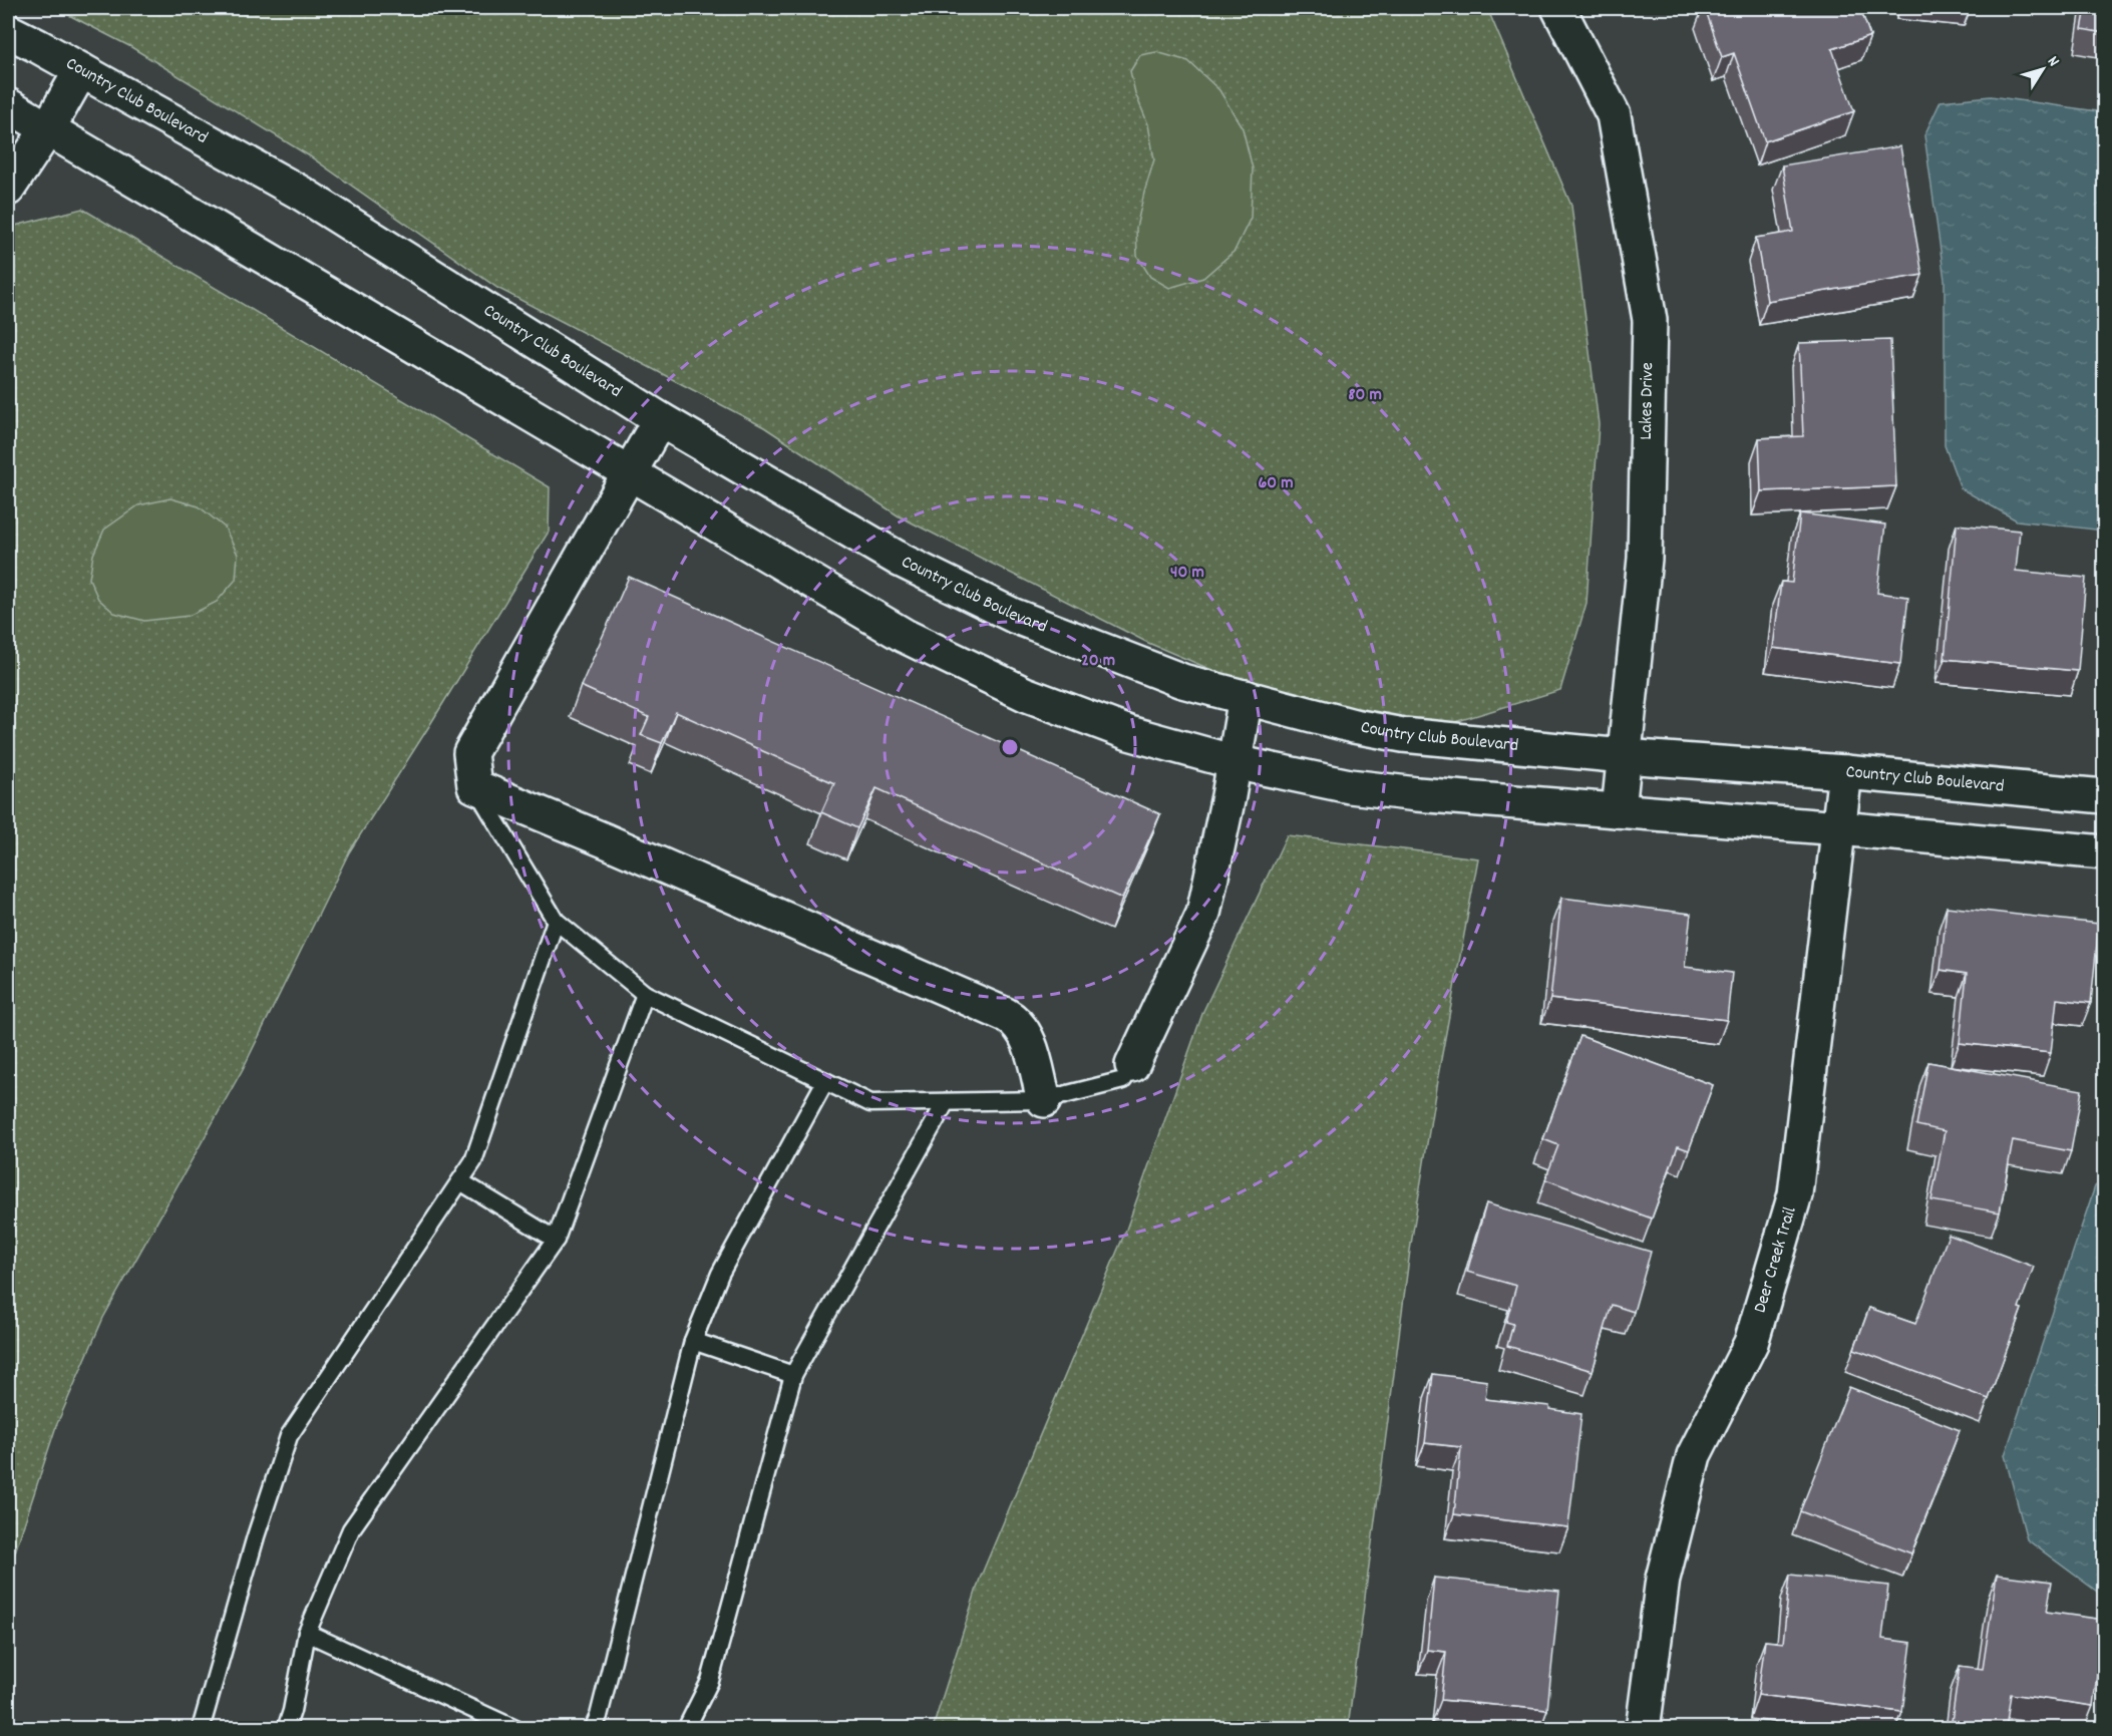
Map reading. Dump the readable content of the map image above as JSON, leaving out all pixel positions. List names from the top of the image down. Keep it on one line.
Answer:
{"streets":{"street":["Country Club Boulevard","Lakes Drive","Deer Creek Trail"]},"crossings":[["Country Club Boulevard","Lakes Drive"],["Country Club Boulevard","Deer Creek Trail"]],"north":"top right","rings":["80 m","60 m","40 m","20 m"]}
